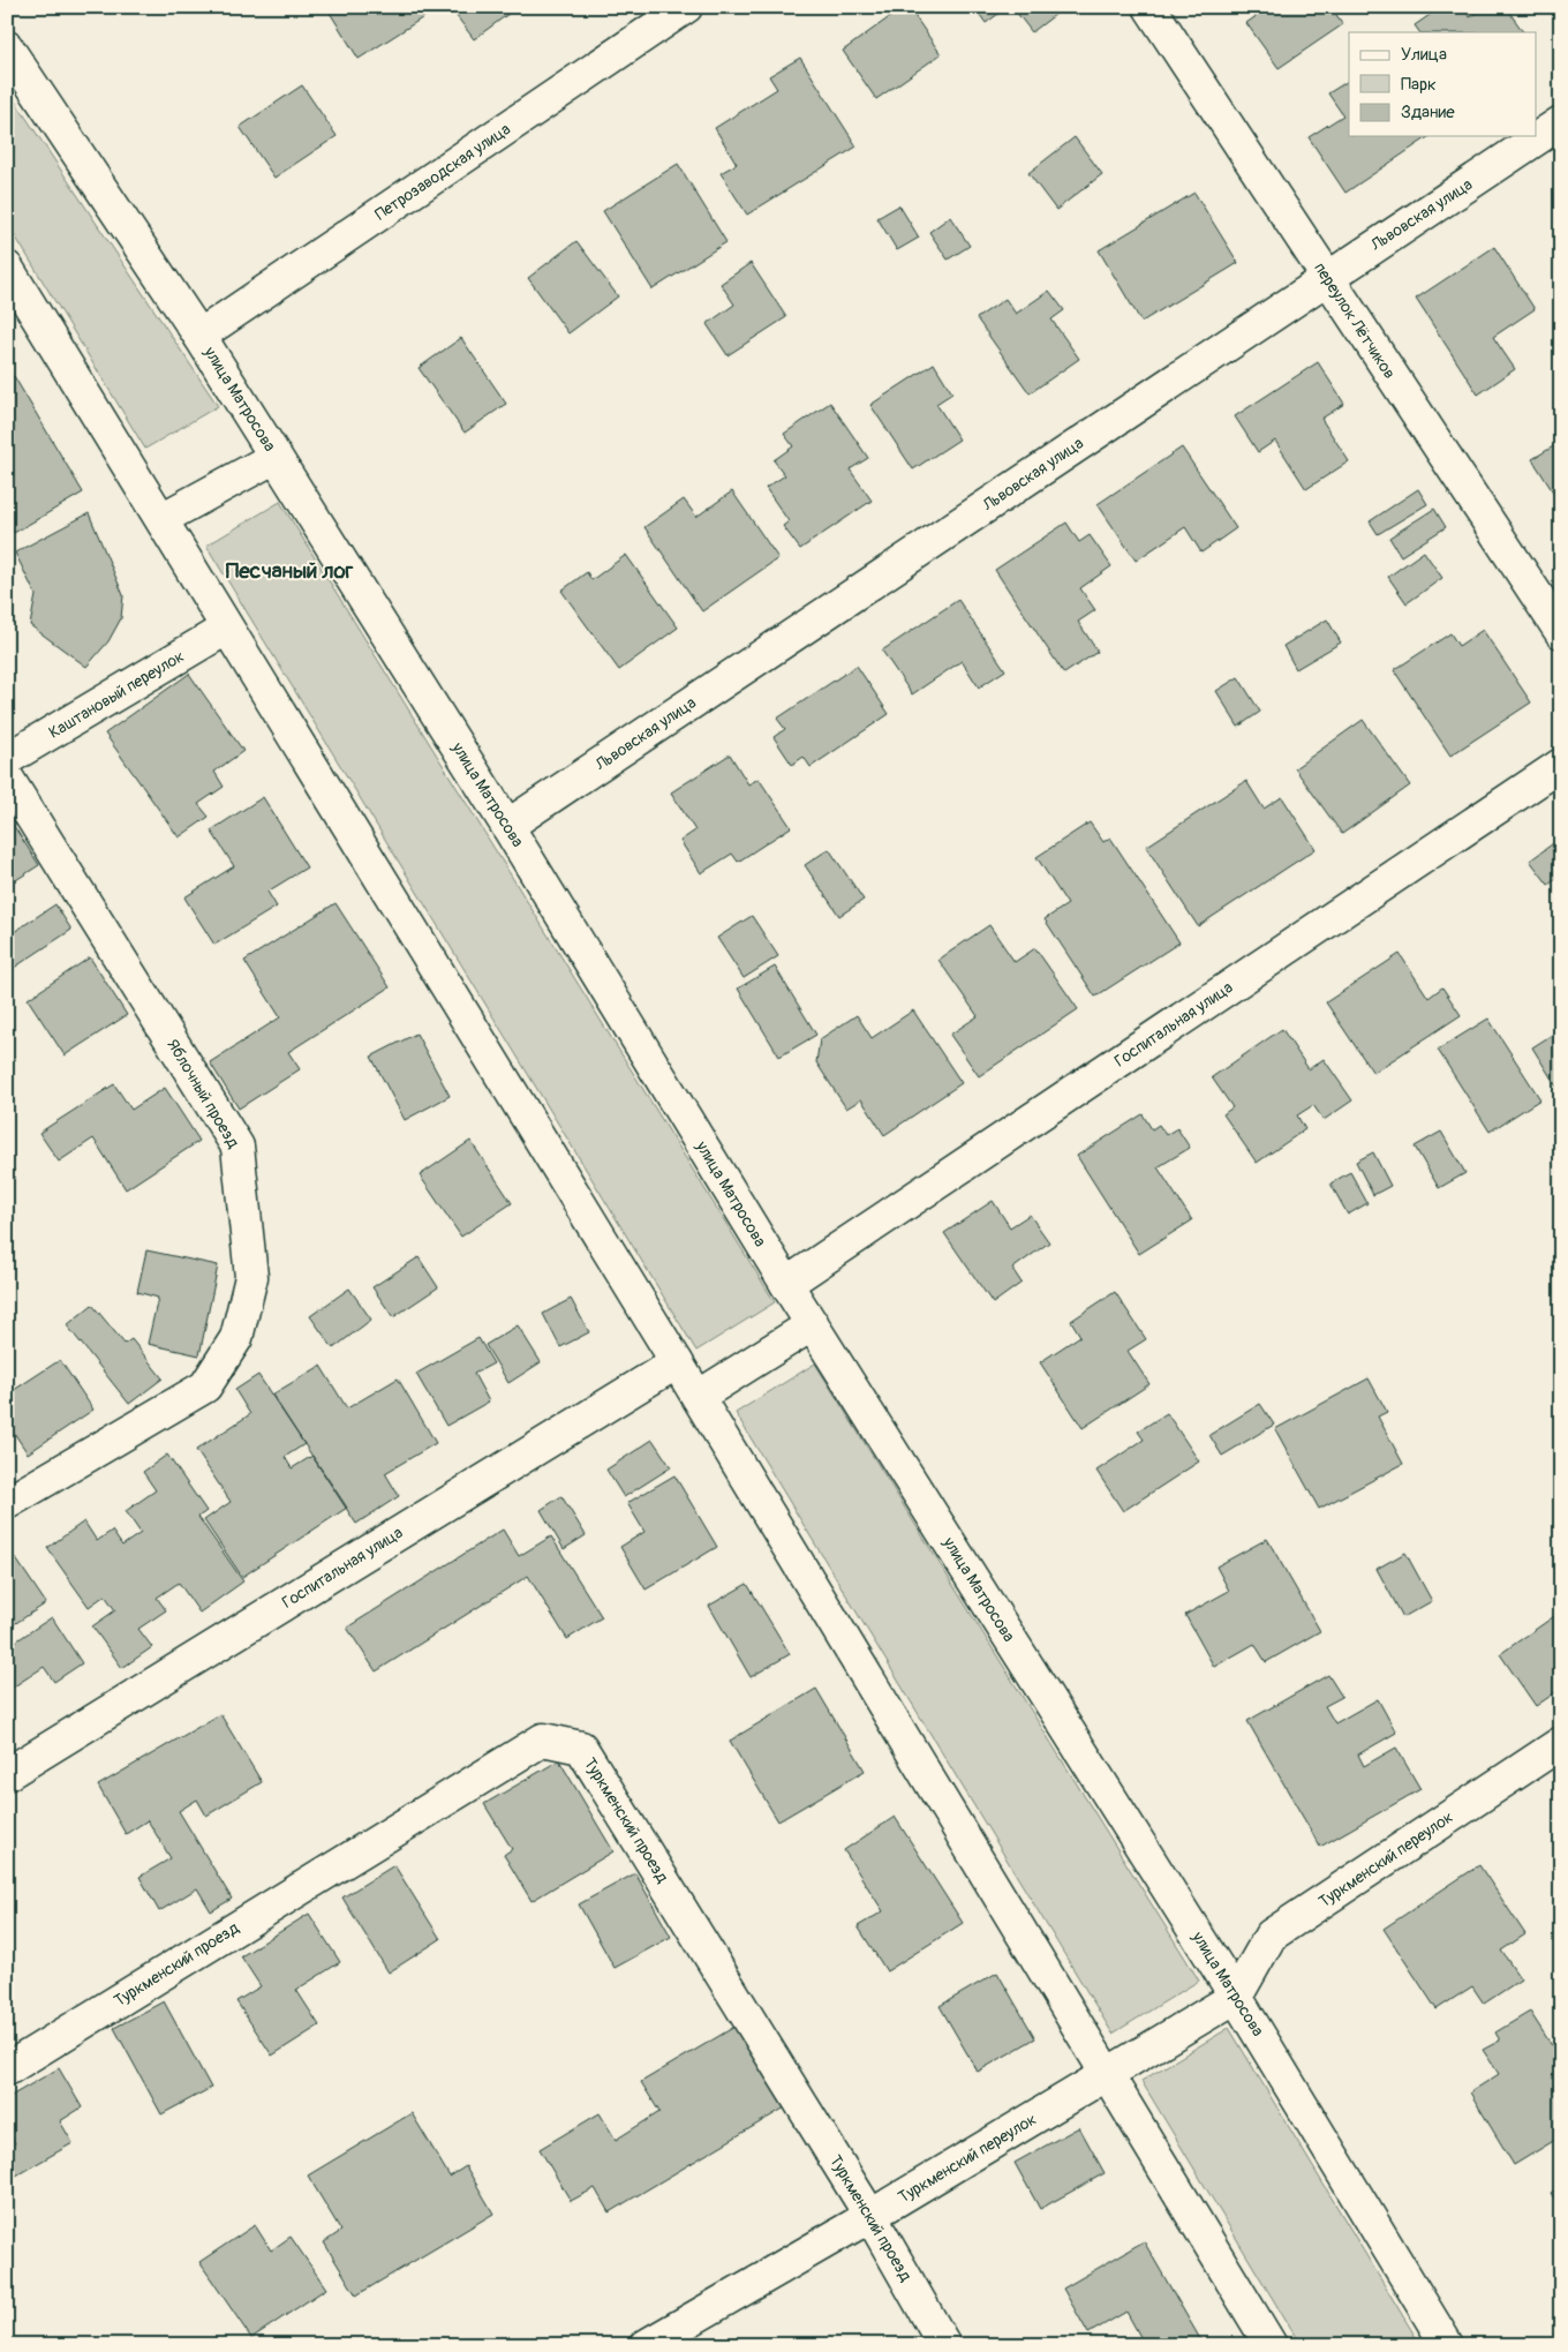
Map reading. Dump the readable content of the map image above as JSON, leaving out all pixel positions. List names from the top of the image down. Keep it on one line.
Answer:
{"streets":{"main road":["Петрозаводская улица","Львовская улица","переулок Лётчиков","улица Матросова","Каштановый переулок","Госпитальная улица","Яблочный проезд","Туркменский проезд","Туркменский переулок"]},"crossings":[["Петрозаводская улица","улица Матросова"],["Львовская улица","переулок Лётчиков"],["Львовская улица","улица Матросова"],["улица Матросова","Госпитальная улица"],["улица Матросова","Туркменский переулок"],["Туркменский проезд","Туркменский переулок"]],"districts":["Песчаный лог"],"legend":["Улица","Парк","Здание"]}
